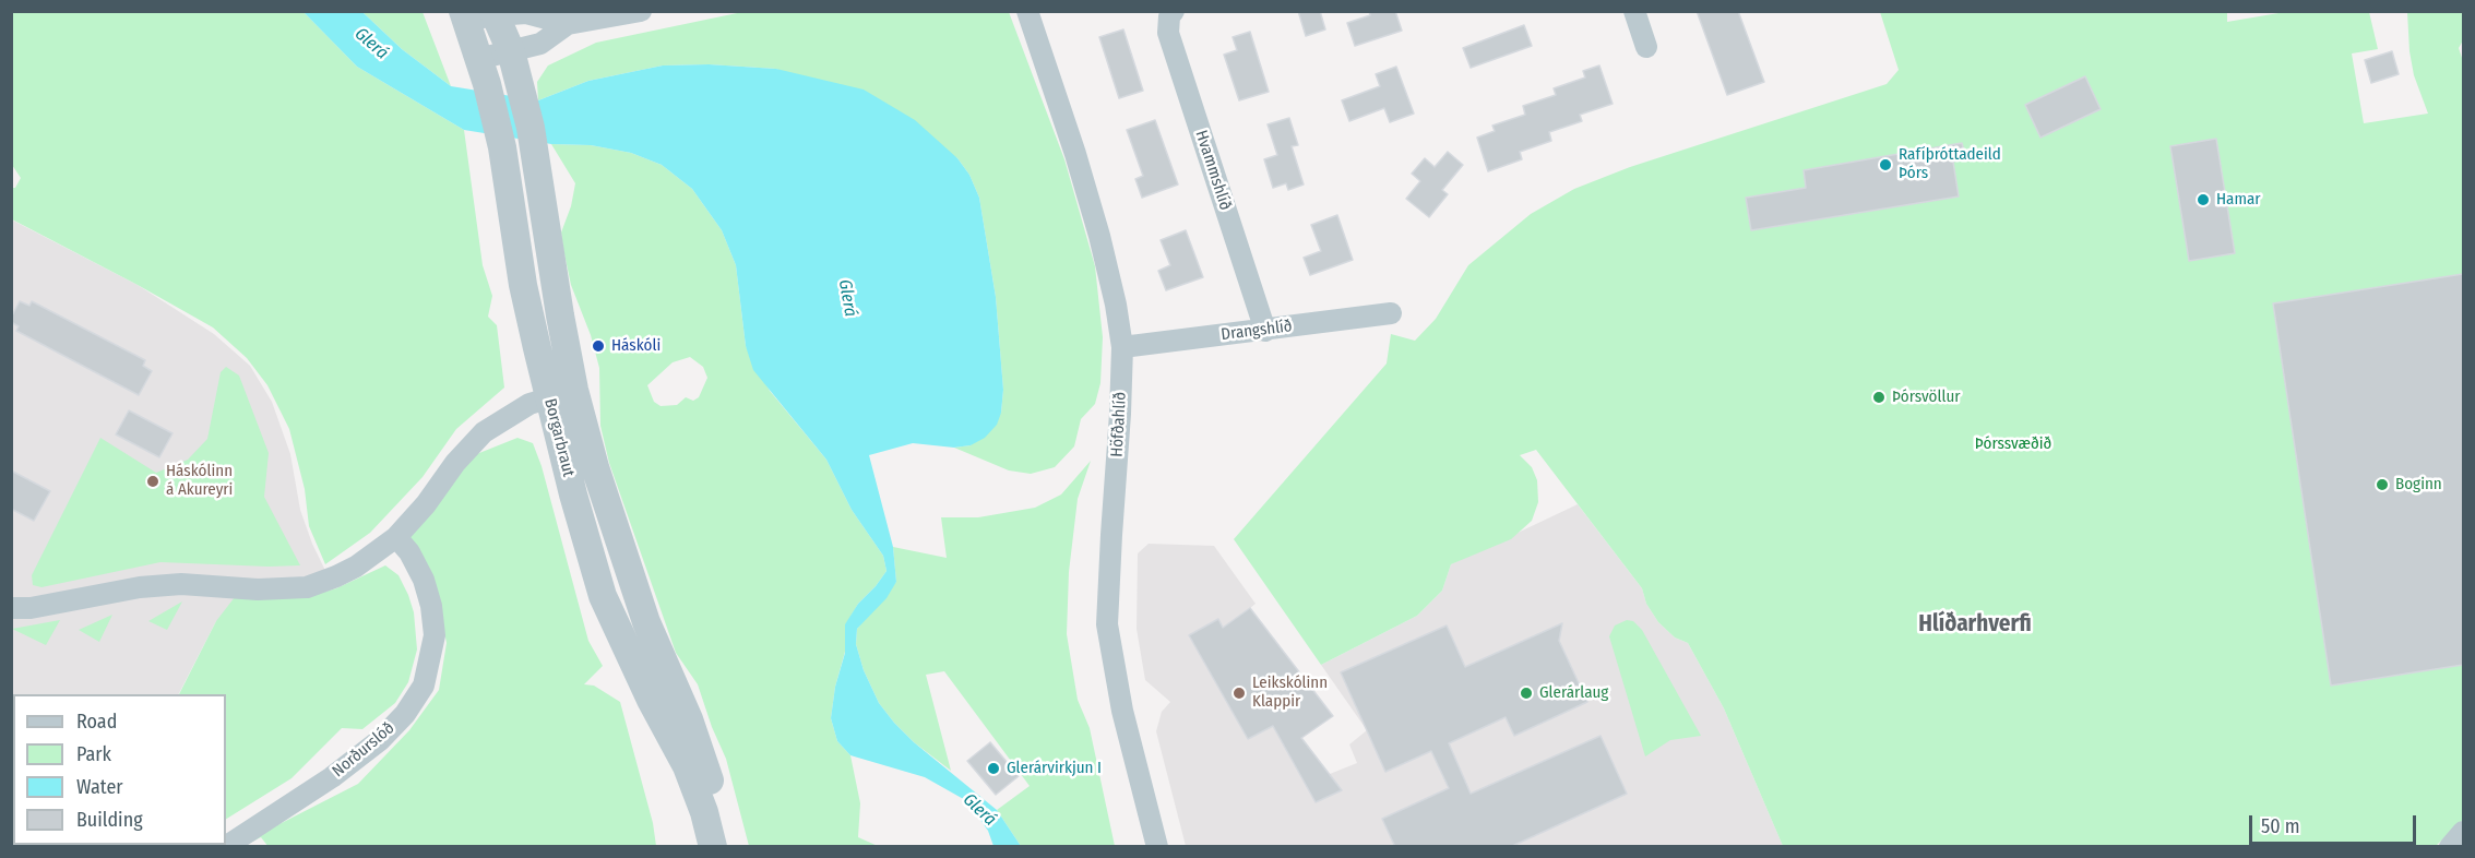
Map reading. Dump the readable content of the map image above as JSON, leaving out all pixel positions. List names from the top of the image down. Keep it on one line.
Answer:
{"streets":{"street":["Hvammshlíð","Drangshlíð","Höfðahlíð","Borgarbraut","Norðurslóð"]},"crossings":[["Hvammshlíð","Drangshlíð"],["Drangshlíð","Höfðahlíð"]],"districts":["Hlíðarhverfi"],"water":["Glerá"],"parks":["Þórssvæðið"],"places":["Rafíþróttadeild Þórs","Hamar","Háskóli","Þórsvöllur","Háskólinn á Akureyri","Boginn","Leikskólinn Klappir","Glerárlaug","Glerárvirkjun I"],"legend":["Road","Park","Water","Building"],"scale_bar":"50 m"}
